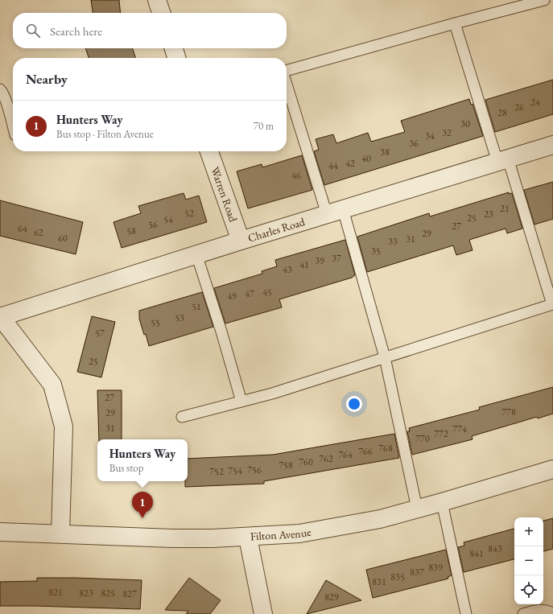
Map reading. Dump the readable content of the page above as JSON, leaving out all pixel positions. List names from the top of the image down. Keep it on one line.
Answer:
{"streets":{"street":["Warren Road","Charles Road","Filton Avenue"]},"crossings":[["Warren Road","Charles Road"]],"house_numbers":["24","26","28","30","32","34","36","38","40","42","44","46","21","52","23","25","54","56","27","64","58","62","29","60","31","33","35","37","39","41","43","45","47","49","51","53","55","57","25","27","778","29","31","774","772","770","768","766","764","762","760","758","756","754","752","843","841","839","837","835","831","821","823","825","827","829"],"page":{"search":"Search here","heading":"Nearby","list":[{"mark":"1","name":"Hunters Way","note":"Bus stop · Filton Avenue","value":"70 m"}],"popup":["Hunters Way","Bus stop"],"pins":"1","map_buttons":["+","−"]}}
